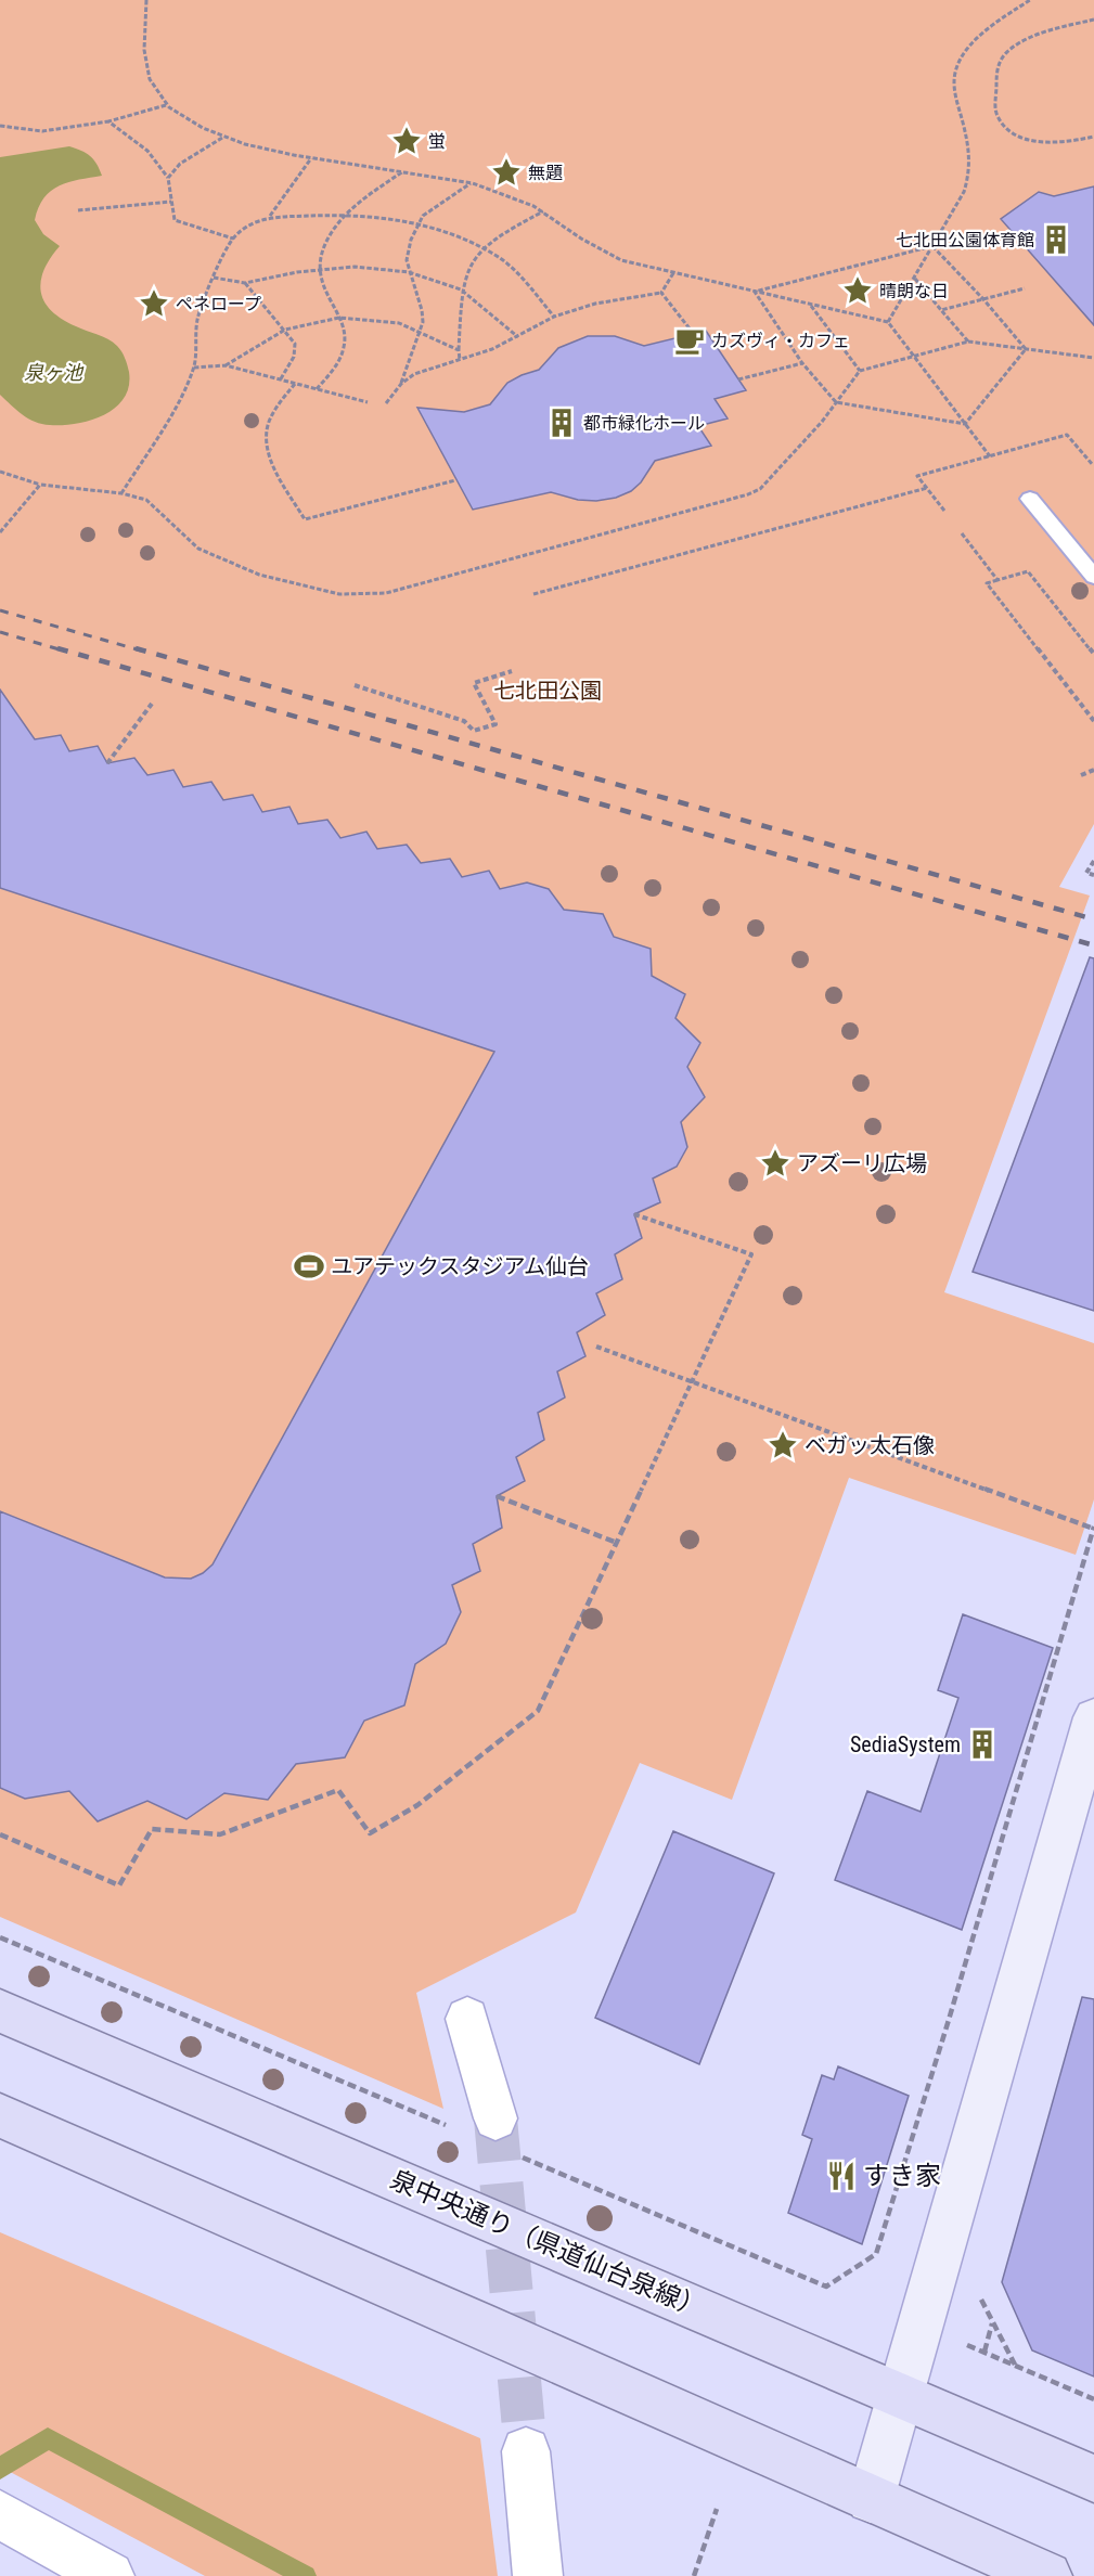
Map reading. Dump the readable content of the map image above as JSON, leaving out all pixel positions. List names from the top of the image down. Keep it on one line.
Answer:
{"streets":{"main road":["泉中央通り（県道仙台泉線）"]},"water":["泉ヶ池"],"parks":["七北田公園"],"places":{"place":["蛍","無題","晴朗な日","ペネロープ","アズーリ広場","ベガッ太石像"],"building":["七北田公園体育館","都市緑化ホール","SediaSystem"],"cafe":["カズヴィ・カフェ"],"sports":["ユアテックスタジアム仙台"],"restaurant":["すき家"]}}
